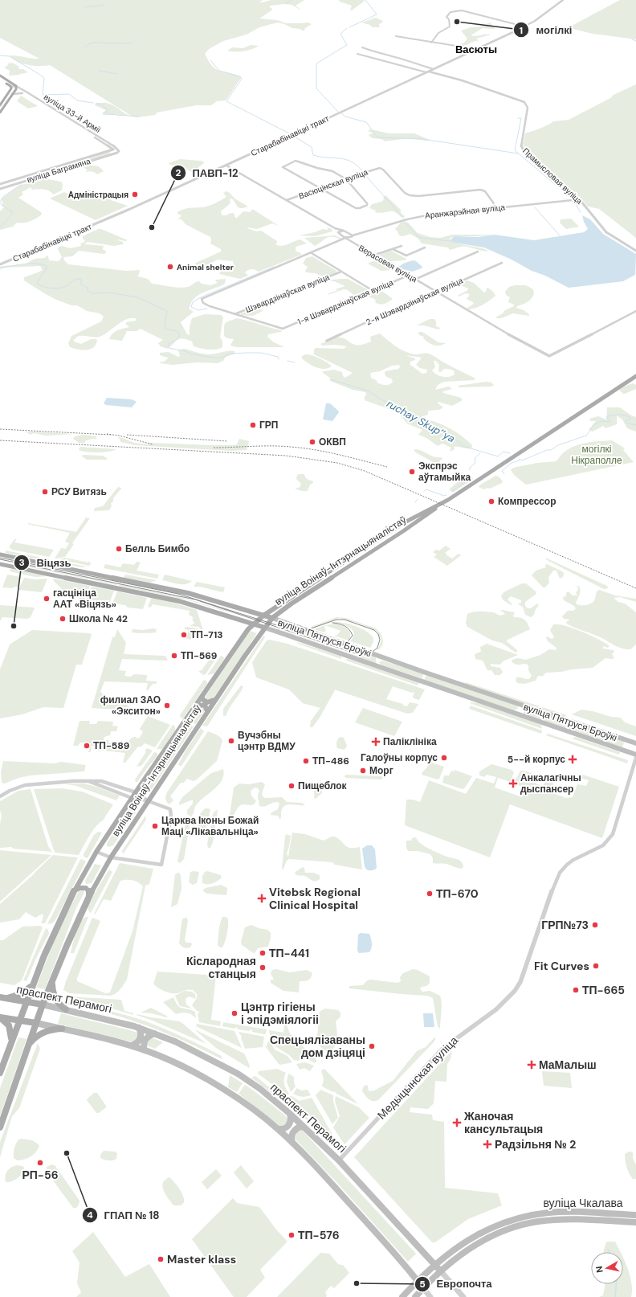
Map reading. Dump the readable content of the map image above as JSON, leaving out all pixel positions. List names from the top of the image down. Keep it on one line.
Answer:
{"streets":{"main road":["вуліца 33-й Арміі","вуліца Воінаў-Інтэрнацыяналістаў","вуліца Пятруся Броўкі","праспект Перамогі","вуліца Чкалава"],"street":["Старабабінавіцкі тракт","вуліца Баграмяна","Прамысловая вуліца","Васюцінская вуліца","Аранжарэйная вуліца","Верасовая вуліца","Шэвардзінаўская вуліца","2-я Шэвардзінаўская вуліца","1-я Шэвардзінаўская вуліца","Медыцынская вуліца"]},"crossings":[["вуліца 33-й Арміі","вуліца Баграмяна"],["Старабабінавіцкі тракт","Прамысловая вуліца"],["Старабабінавіцкі тракт","Верасовая вуліца"],["Прамысловая вуліца","Аранжарэйная вуліца"],["Васюцінская вуліца","Аранжарэйная вуліца"],["Васюцінская вуліца","Верасовая вуліца"],["Аранжарэйная вуліца","Верасовая вуліца"],["Верасовая вуліца","2-я Шэвардзінаўская вуліца"],["Верасовая вуліца","1-я Шэвардзінаўская вуліца"],["Шэвардзінаўская вуліца","1-я Шэвардзінаўская вуліца"],["вуліца Воінаў-Інтэрнацыяналістаў","вуліца Пятруся Броўкі"],["вуліца Воінаў-Інтэрнацыяналістаў","праспект Перамогі"],["праспект Перамогі","Медыцынская вуліца"],["праспект Перамогі","вуліца Чкалава"]],"districts":["Васюты"],"water":["ruchay Skup’’ya"],"parks":["могілкі Нікраполле"],"places":{"other":["могілкі","Адміністрацыя","ПАВП-12","Animal shelter","ГРП","ОКВП","Экспрэс аўтамыйка","РСУ Витязь","Компрессор","Белль Бимбо","гасцініца ААТ «Віцязь»","Школа № 42","Віцязь","ТП-713","ТП-569","филиал ЗАО «Экситон»","Вучэбны цэнтр ВДМУ","ТП-589","Галоўны корпус","ТП-486","Морг","Пищеблок","Царква Іконы Божай Маці «Лікавальніца»","ТП-670","ГРП№73","ТП-441","Fit Curves","Кіслародная станцыя","ТП-665","Цэнтр гігіены і эпідэміялогіі","Спецыялізаваны дом дзіцяці","ГПАП № 18","РП-56","ТП-576","Master klass","Европочта"],"health":["Паліклініка","5--й корпус","Анкалагічны дыспансер","Vitebsk Regional Clinical Hospital","МаМалыш","Жаночая кансультацыя","Радзільня № 2"]},"north":"left"}
